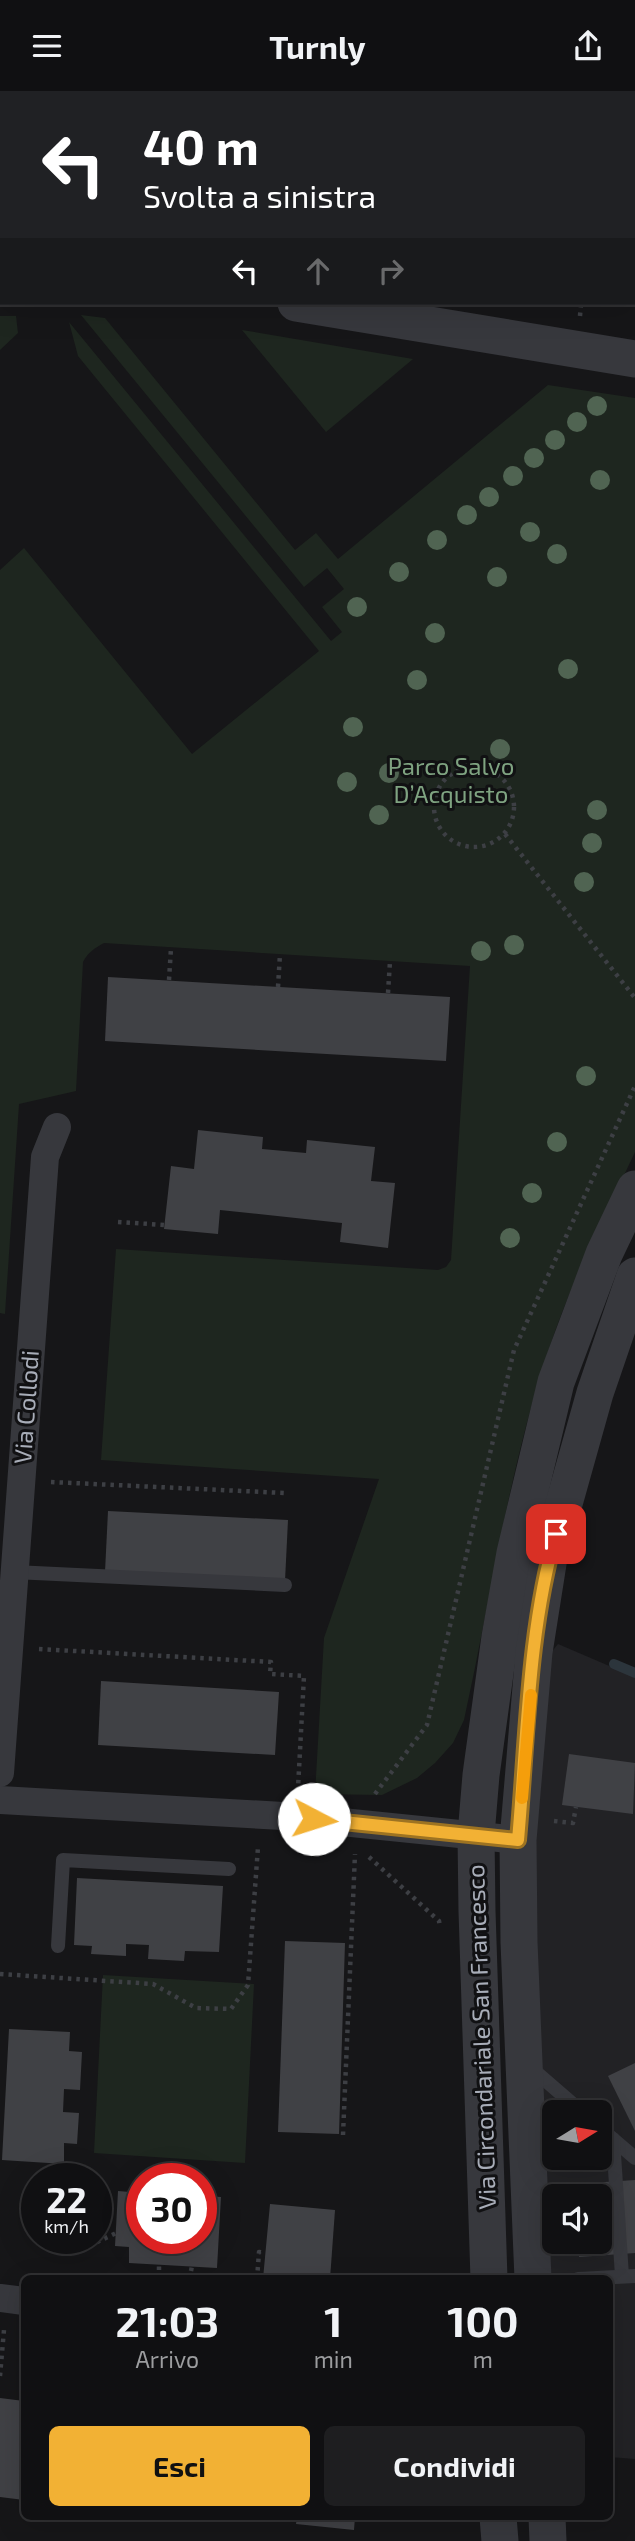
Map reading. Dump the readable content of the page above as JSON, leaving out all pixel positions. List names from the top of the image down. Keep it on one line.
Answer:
{"streets":{"street":["Via Collodi","Via Circondariale San Francesco"]},"parks":["Parco Salvo D’Acquisto"],"north":"right","page":{"header":"Turnly","turn":["40 m","Svolta a sinistra"],"speed":"22 km/h","limit":"30","eta":["21:03","Arrivo","1","min","100","m"],"buttons":["Esci","Condividi"]}}
